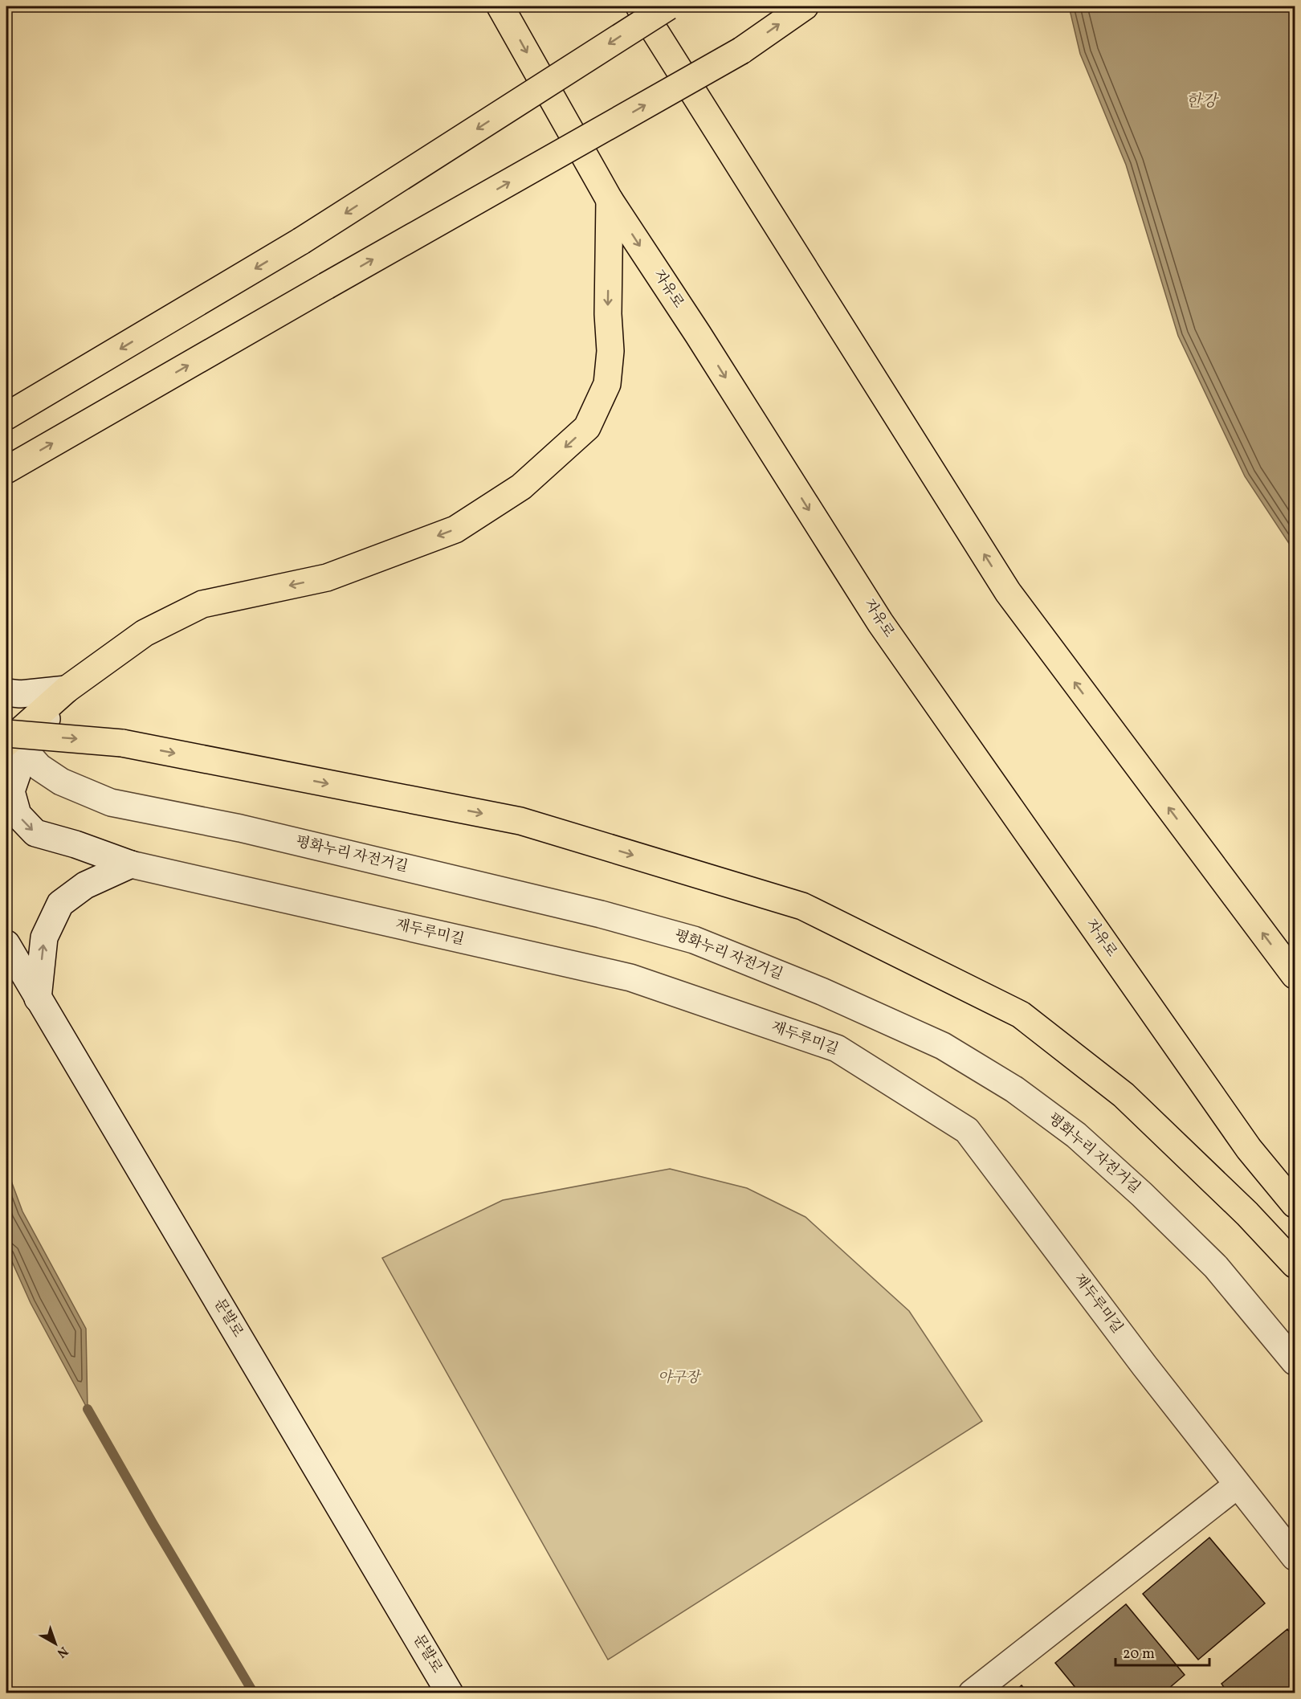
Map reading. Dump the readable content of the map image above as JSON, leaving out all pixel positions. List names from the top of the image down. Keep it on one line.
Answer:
{"streets":{"highway":["자유로"],"street":["평화누리 자전거길","재두루미길","문발로"]},"crossings":[["평화누리 자전거길","재두루미길"]],"water":["한강"],"parks":["야구장"],"scale_bar":"20 m","north":"bottom right"}
